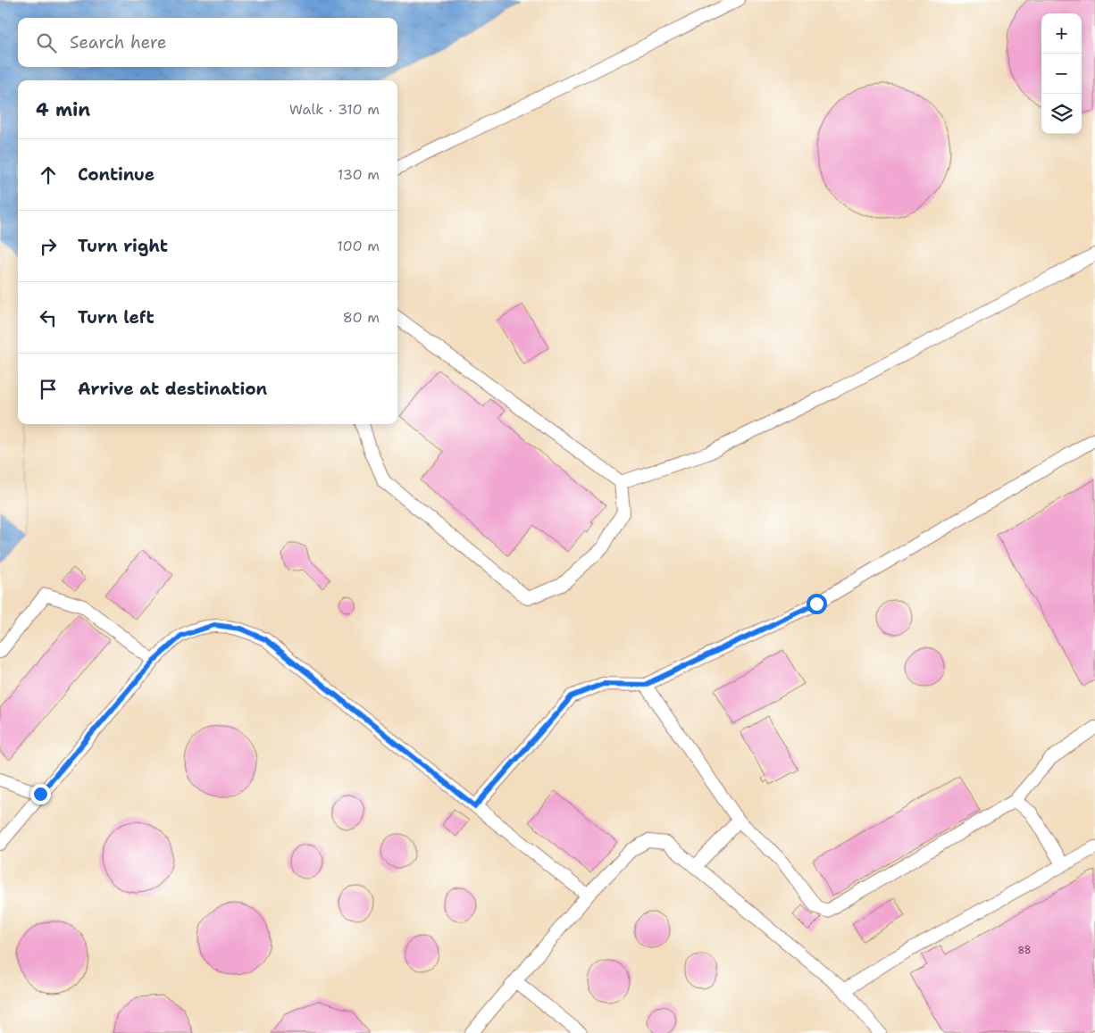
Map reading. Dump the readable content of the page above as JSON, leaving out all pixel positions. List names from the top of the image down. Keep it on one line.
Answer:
{"house_numbers":["88"],"page":{"map_buttons":["+","−"],"search":"Search here","heading":["4 min","Walk · 310 m"],"list":[["Continue","130 m"],["Turn right","100 m"],["Turn left","80 m"],"Arrive at destination"]}}
